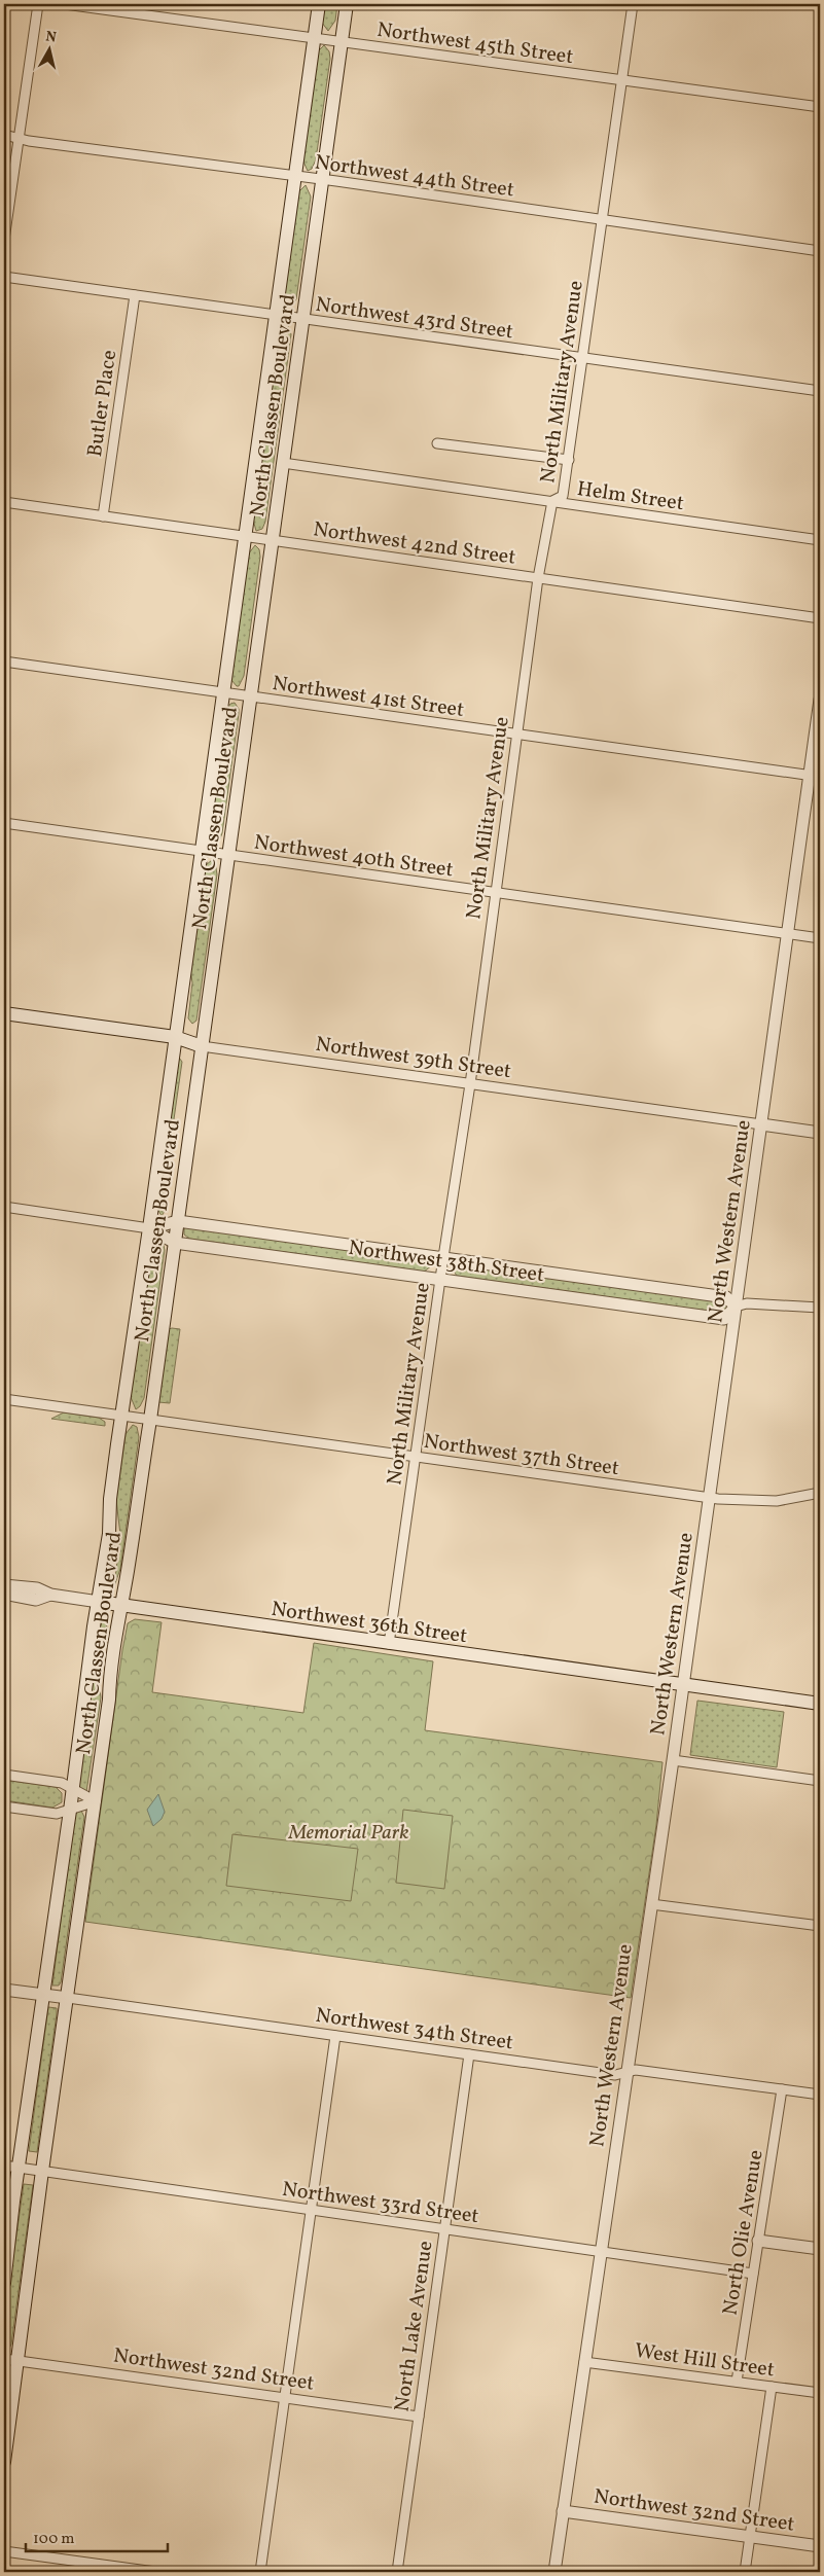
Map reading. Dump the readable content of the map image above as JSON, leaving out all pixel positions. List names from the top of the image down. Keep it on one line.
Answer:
{"streets":{"main road":["North Classen Boulevard","Northwest 39th Street","Northwest 36th Street"],"street":["Northwest 45th Street","Northwest 44th Street","Northwest 43rd Street","North Military Avenue","Butler Place","Helm Street","Northwest 42nd Street","Northwest 41st Street","Northwest 40th Street","North Western Avenue","Northwest 38th Street","Northwest 37th Street","Northwest 34th Street","Northwest 33rd Street","North Olie Avenue","North Lake Avenue","West Hill Street","Northwest 32nd Street"]},"crossings":[["Northwest 45th Street","North Military Avenue"],["Northwest 45th Street","North Classen Boulevard"],["Northwest 44th Street","North Military Avenue"],["Northwest 44th Street","North Classen Boulevard"],["Northwest 43rd Street","North Military Avenue"],["Northwest 43rd Street","Butler Place"],["Northwest 43rd Street","North Classen Boulevard"],["North Military Avenue","Helm Street"],["North Military Avenue","Northwest 42nd Street"],["North Military Avenue","Northwest 41st Street"],["North Military Avenue","Northwest 40th Street"],["North Military Avenue","Northwest 39th Street"],["North Military Avenue","Northwest 38th Street"],["North Military Avenue","Northwest 37th Street"],["North Military Avenue","Northwest 36th Street"],["Butler Place","Northwest 42nd Street"],["North Classen Boulevard","Helm Street"],["North Classen Boulevard","Northwest 42nd Street"],["North Classen Boulevard","Northwest 41st Street"],["North Classen Boulevard","Northwest 40th Street"],["North Classen Boulevard","Northwest 39th Street"],["North Classen Boulevard","Northwest 38th Street"],["North Classen Boulevard","Northwest 37th Street"],["North Classen Boulevard","Northwest 36th Street"],["North Classen Boulevard","Northwest 34th Street"],["North Classen Boulevard","Northwest 33rd Street"],["North Classen Boulevard","Northwest 32nd Street"],["Northwest 41st Street","North Western Avenue"],["Northwest 40th Street","North Western Avenue"],["Northwest 39th Street","North Western Avenue"],["North Western Avenue","Northwest 38th Street"],["North Western Avenue","Northwest 37th Street"],["North Western Avenue","Northwest 36th Street"],["North Western Avenue","Northwest 34th Street"],["North Western Avenue","Northwest 33rd Street"],["North Western Avenue","West Hill Street"],["North Western Avenue","Northwest 32nd Street"],["Northwest 34th Street","North Olie Avenue"],["Northwest 34th Street","North Lake Avenue"],["Northwest 33rd Street","North Olie Avenue"],["Northwest 33rd Street","North Lake Avenue"],["North Olie Avenue","West Hill Street"],["North Lake Avenue","Northwest 32nd Street"]],"parks":["Memorial Park"],"scale_bar":"100 m","north":"top"}
